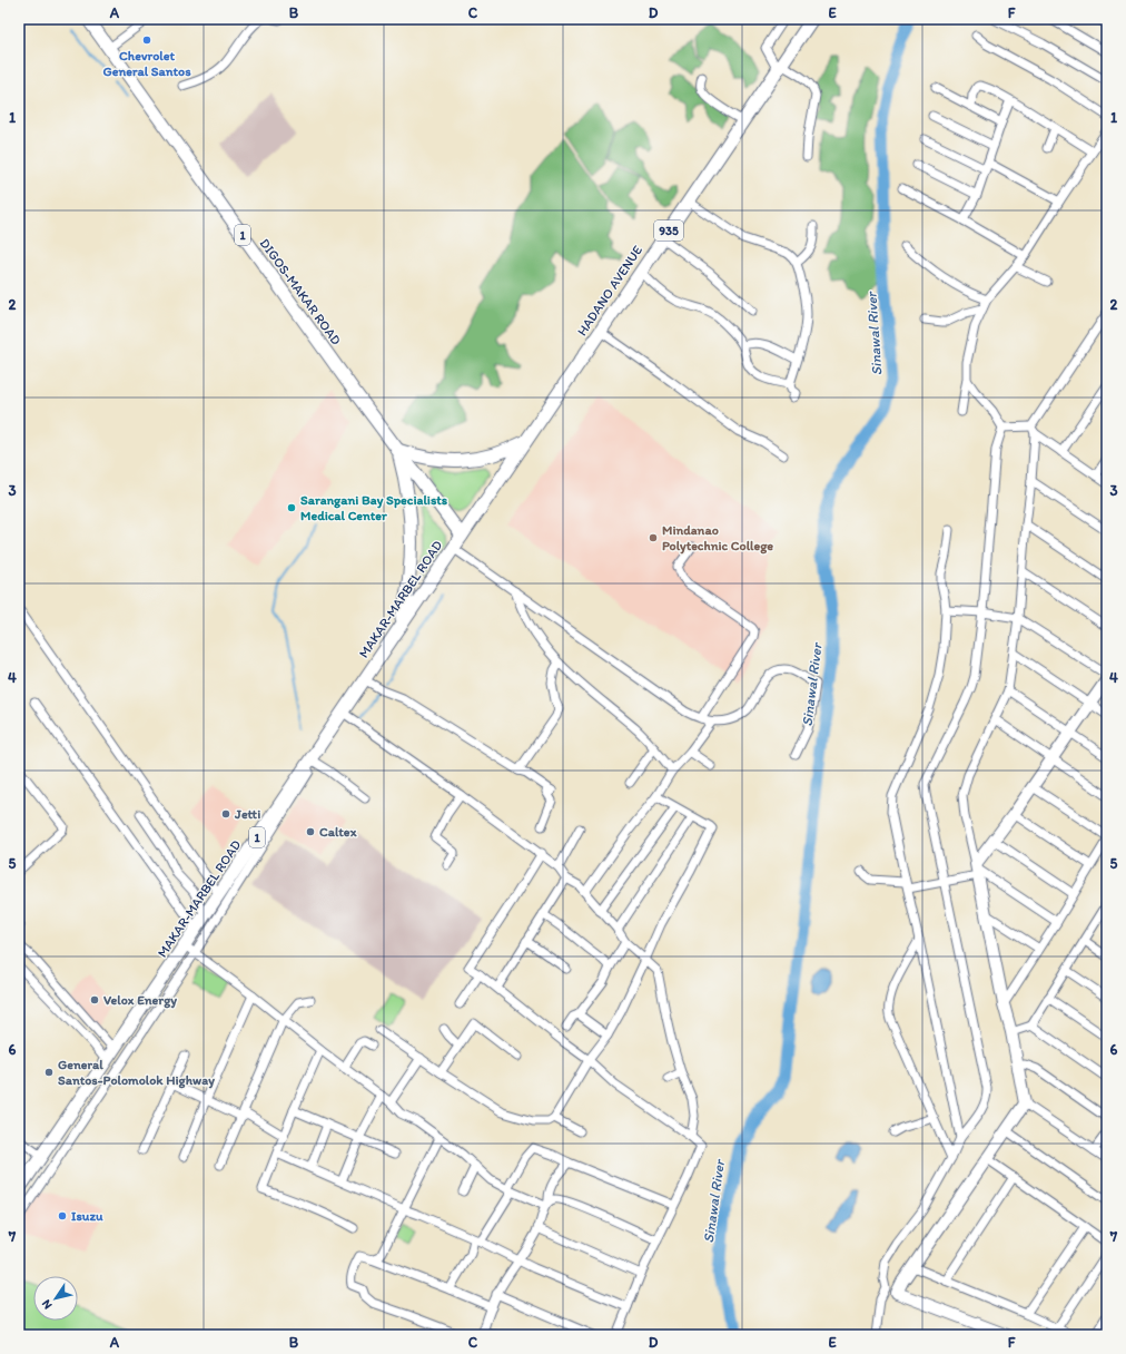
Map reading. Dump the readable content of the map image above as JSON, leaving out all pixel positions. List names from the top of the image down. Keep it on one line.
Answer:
{"streets":{"main road":["935","1","HADANO AVENUE","DIGOS-MAKAR ROAD","MAKAR-MARBEL ROAD"]},"crossings":[["HADANO AVENUE","DIGOS-MAKAR ROAD"],["HADANO AVENUE","MAKAR-MARBEL ROAD"],["DIGOS-MAKAR ROAD","MAKAR-MARBEL ROAD"]],"water":["Sinawal River"],"places":["Chevrolet General Santos","Sarangani Bay Specialists Medical Center","Mindanao Polytechnic College","Jetti","Caltex","Velox Energy","General Santos-Polomolok Highway","Isuzu"],"north":"bottom left","grid":{"columns":["A","B","C","D","E","F"],"rows":["1","2","3","4","5","6","7"]}}
